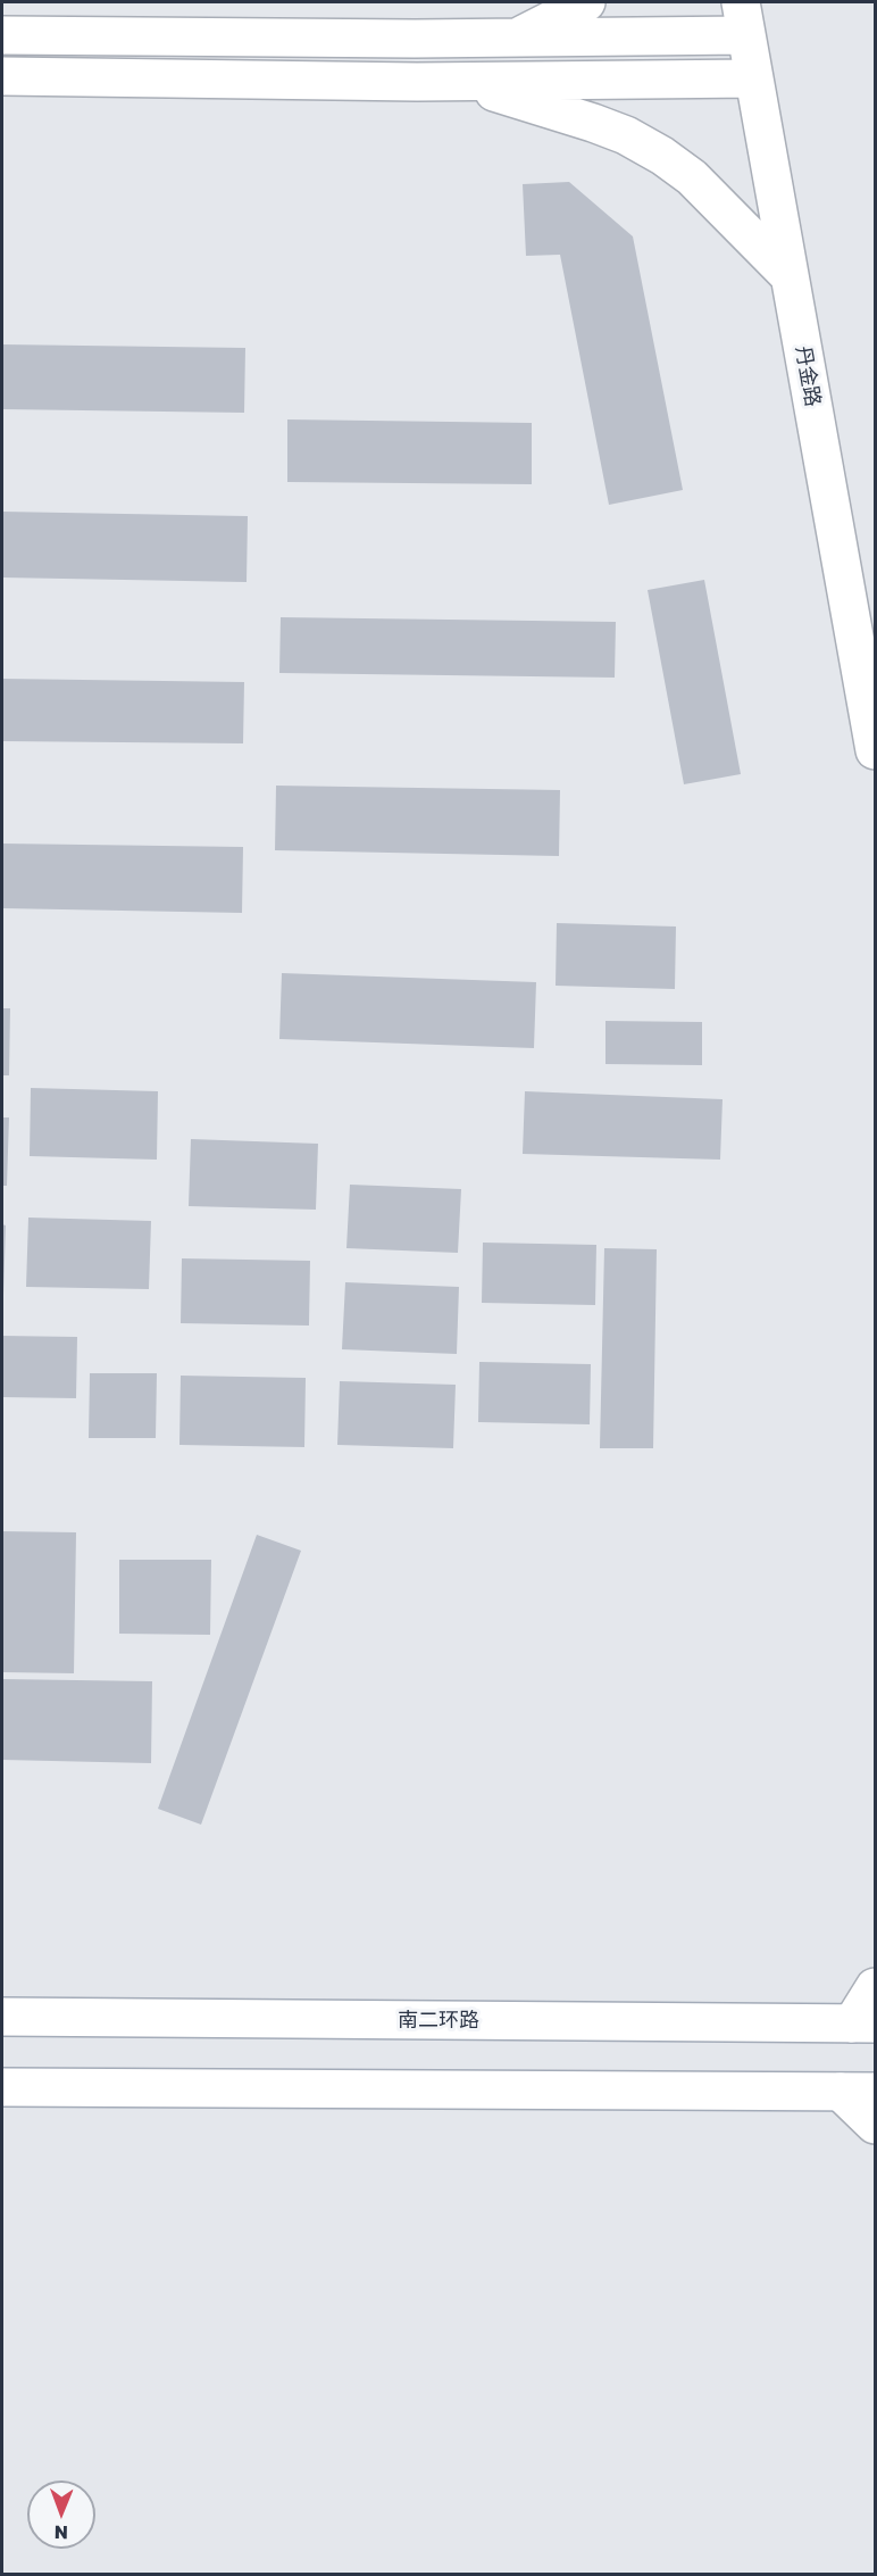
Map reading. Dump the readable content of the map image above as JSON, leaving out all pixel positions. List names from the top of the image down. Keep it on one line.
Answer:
{"streets":{"main road":["丹金路","南二环路"]},"north":"bottom"}
